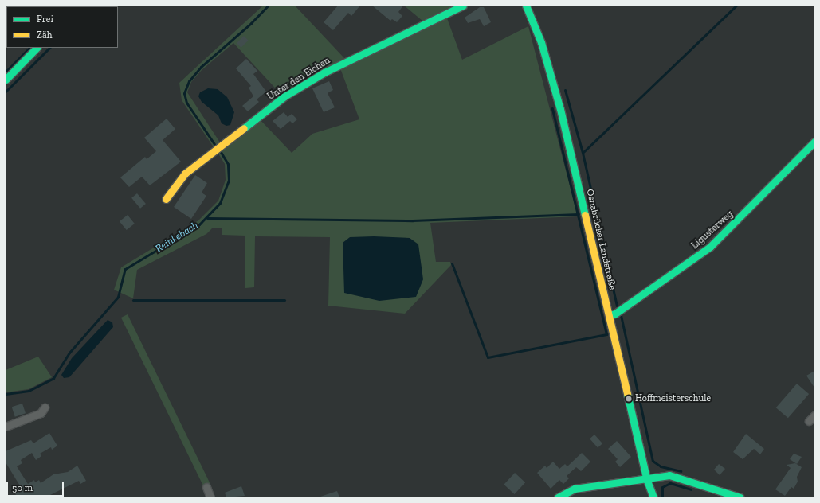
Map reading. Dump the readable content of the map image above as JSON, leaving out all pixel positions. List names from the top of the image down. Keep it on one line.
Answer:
{"streets":{"street":["Unter den Eichen","Ligusterweg","Osnabrücker Landstraße"]},"crossings":[["Ligusterweg","Osnabrücker Landstraße"]],"water":["Reinkebach"],"places":["Hoffmeisterschule"],"legend":["Frei","Zäh"],"scale_bar":"50 m"}
